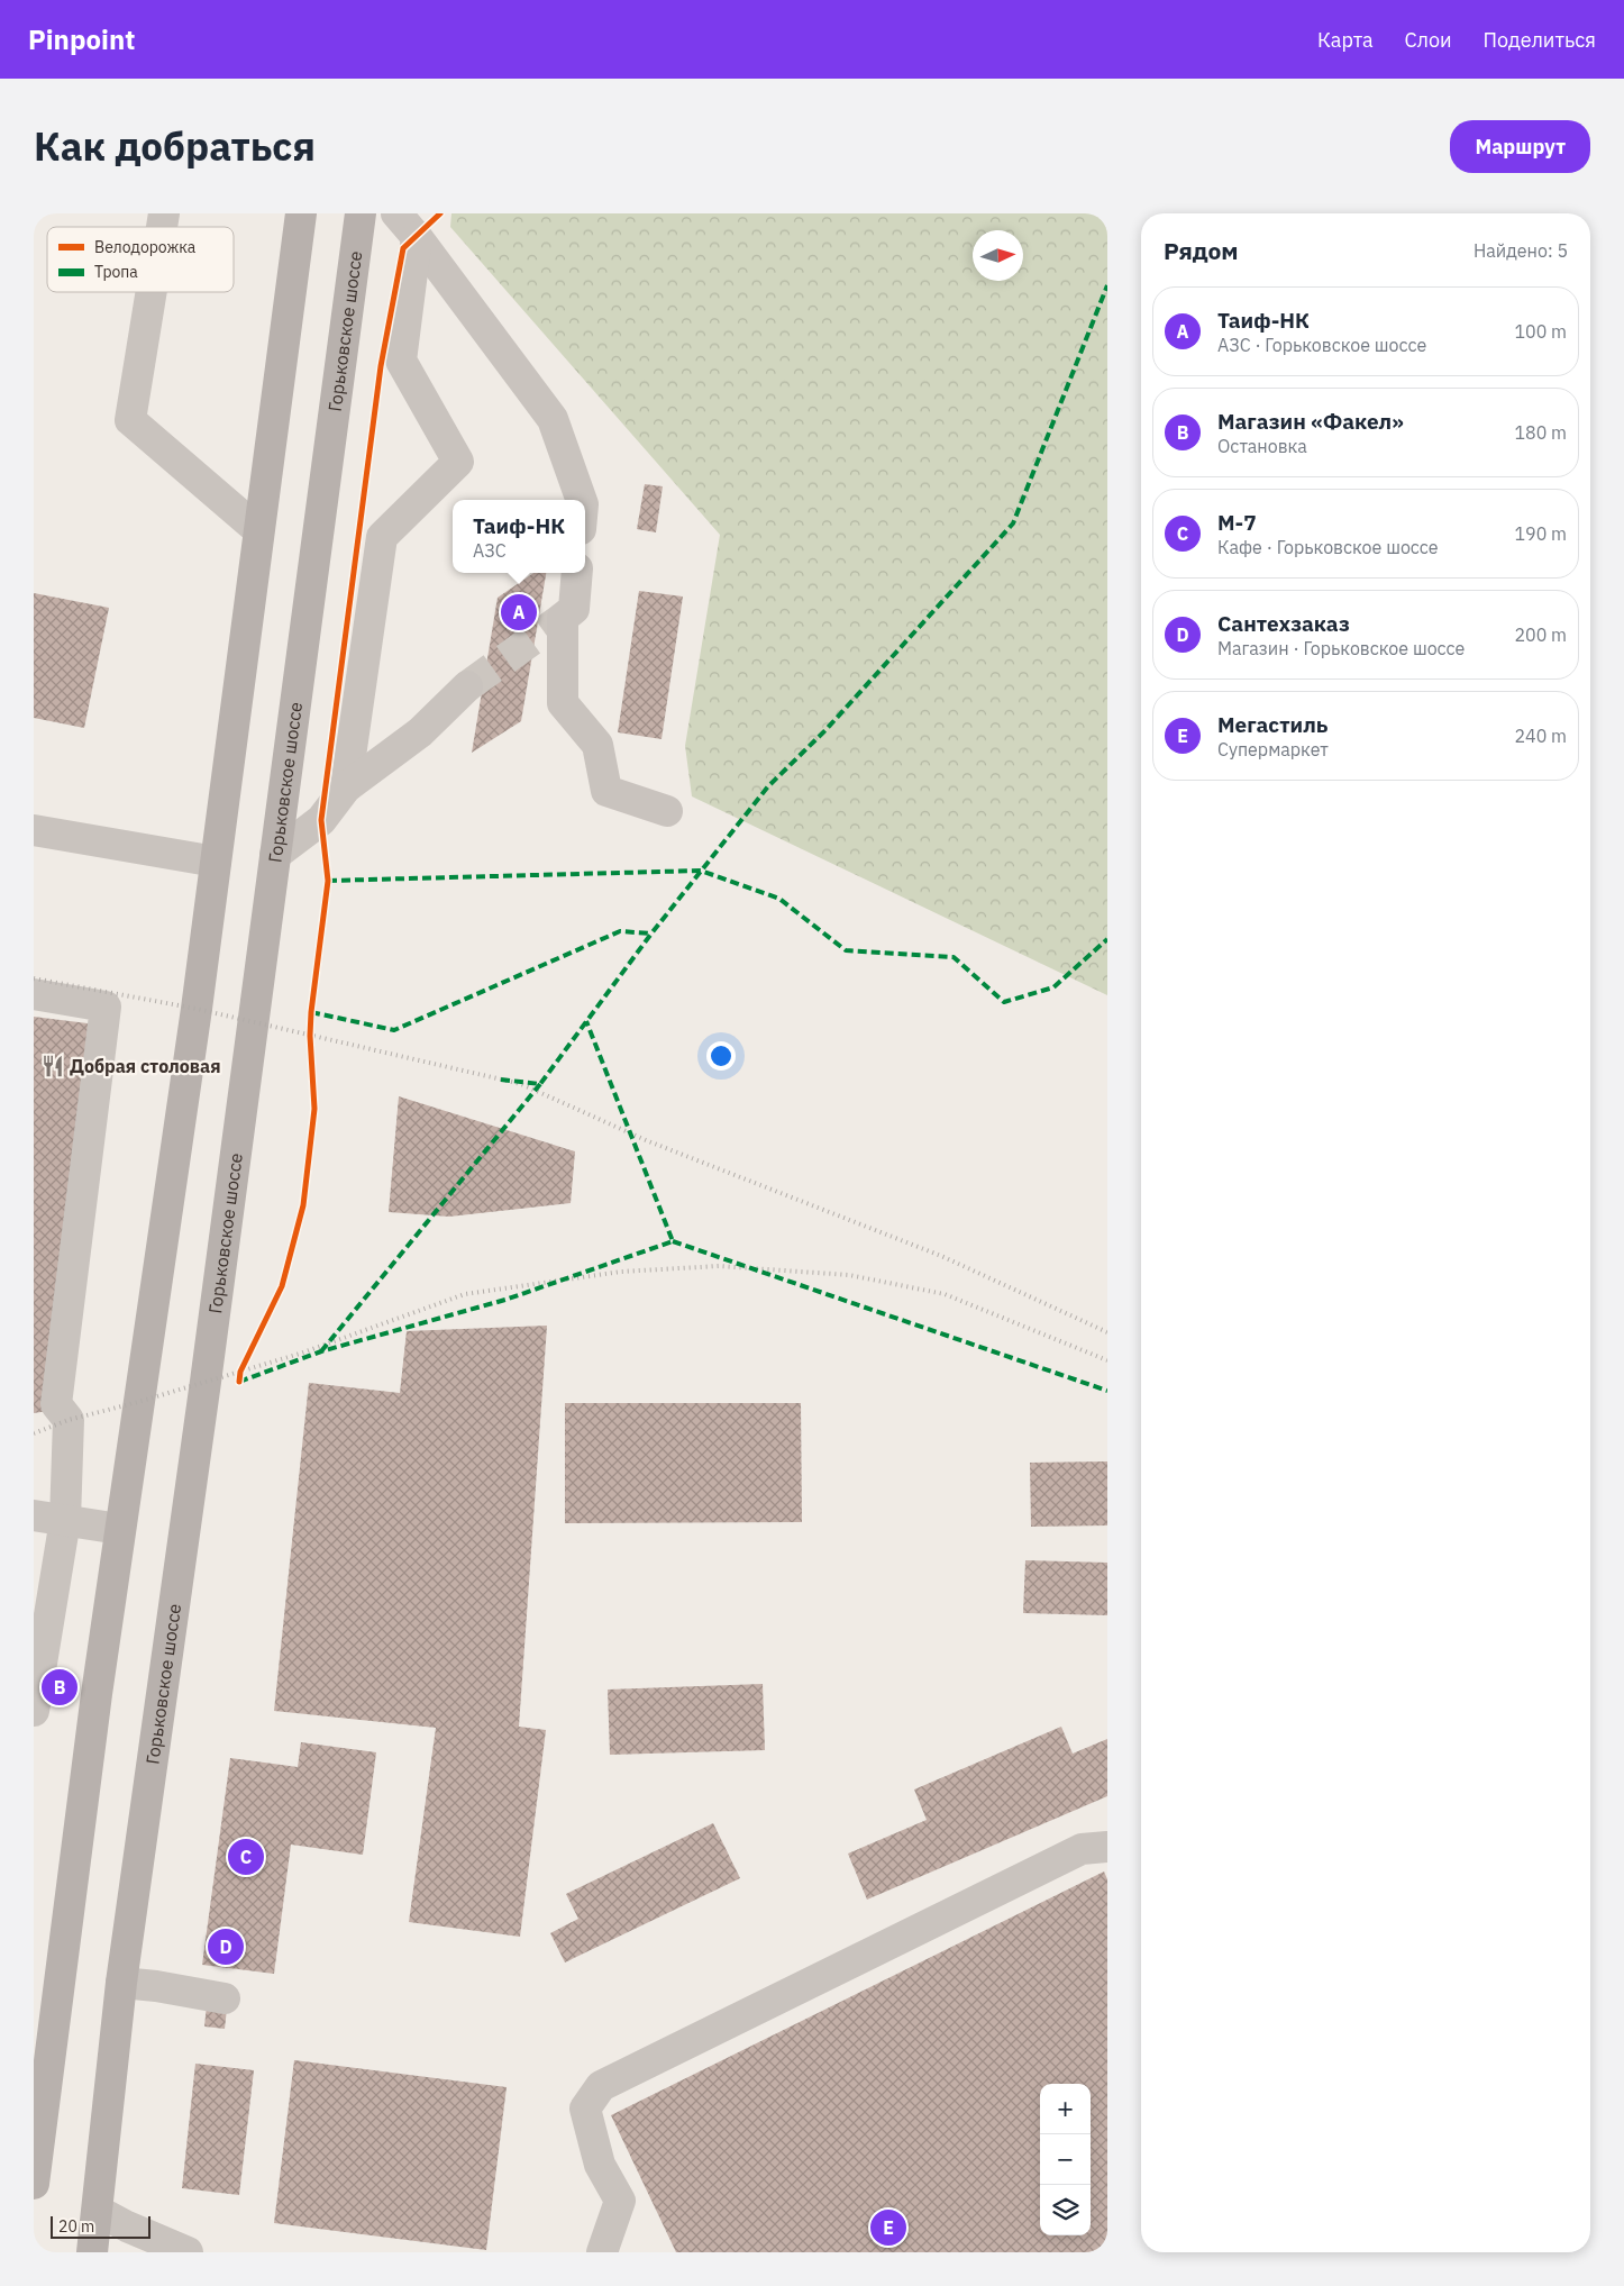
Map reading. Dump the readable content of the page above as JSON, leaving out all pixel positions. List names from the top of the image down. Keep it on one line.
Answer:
{"streets":{"main road":["Горьковское шоссе"]},"places":{"restaurant":["Добрая столовая"]},"legend":["Велодорожка","Тропа"],"scale_bar":"20 m","north":"right","page":{"header":"Pinpoint","nav":["Карта","Слои","Поделиться"],"title":"Как добраться","buttons":"Маршрут","heading":["Рядом","Найдено: 5"],"list":[{"mark":"A","name":"Таиф-НК","note":"АЗС · Горьковское шоссе","value":"100 m"},{"mark":"B","name":"Магазин «Факел»","note":"Остановка","value":"180 m"},{"mark":"C","name":"М-7","note":"Кафе · Горьковское шоссе","value":"190 m"},{"mark":"D","name":"Сантехзаказ","note":"Магазин · Горьковское шоссе","value":"200 m"},{"mark":"E","name":"Мегастиль","note":"Супермаркет","value":"240 m"}],"popup":["Таиф-НК","АЗС"],"pins":["A","B","C","D","E"],"map_buttons":["+","−"],"scale":"20 m"}}
